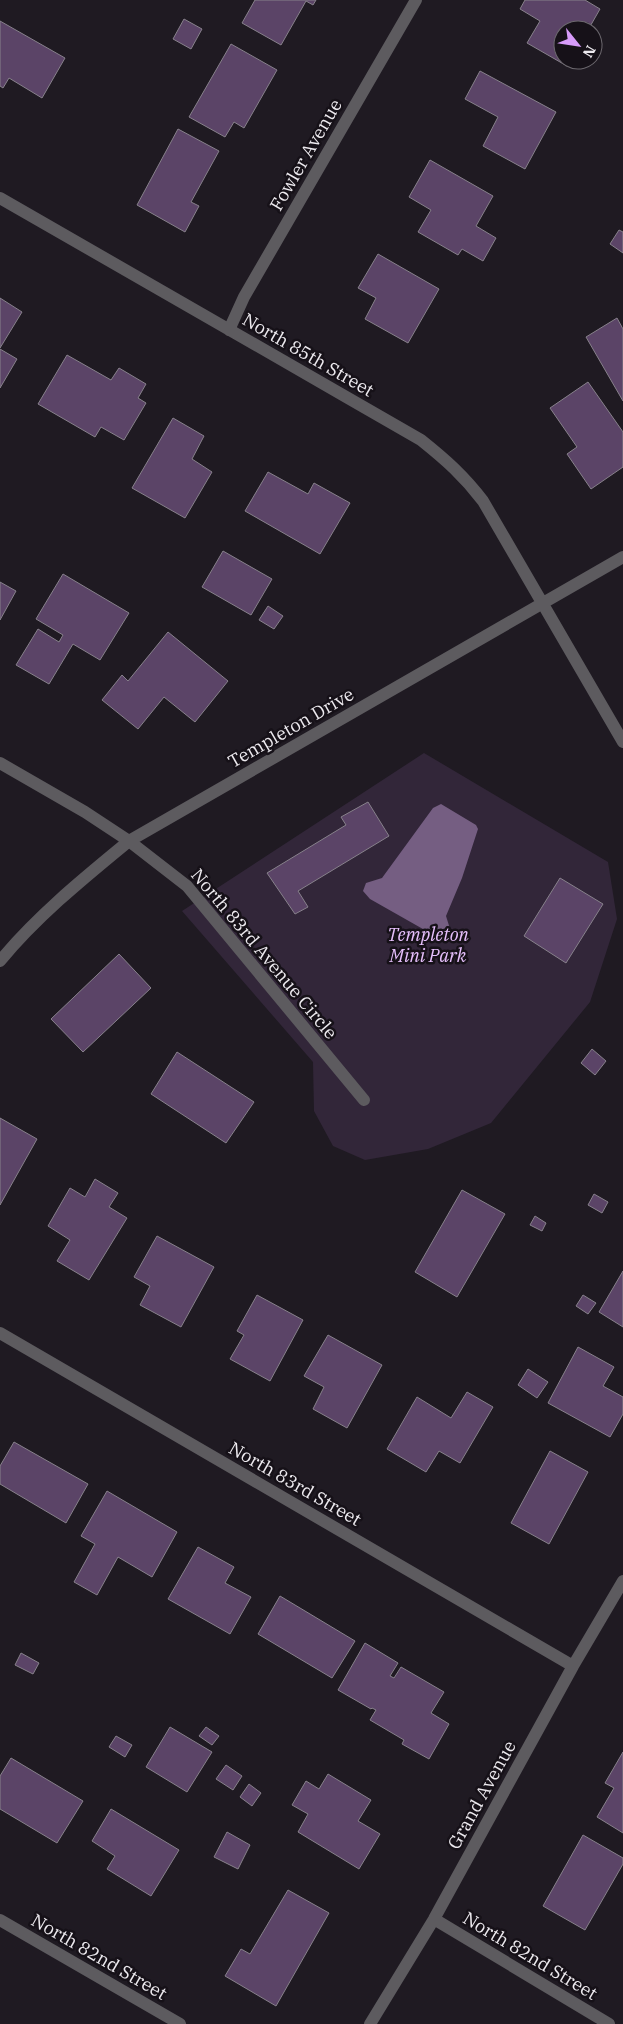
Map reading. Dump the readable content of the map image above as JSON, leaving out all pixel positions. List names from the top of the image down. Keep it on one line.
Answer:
{"streets":{"street":["Fowler Avenue","North 85th Street","Templeton Drive","North 83rd Avenue Circle","North 83rd Street","Grand Avenue","North 82nd Street"]},"crossings":[["Fowler Avenue","North 85th Street"],["North 85th Street","Templeton Drive"],["Templeton Drive","North 83rd Avenue Circle"],["North 83rd Street","Grand Avenue"],["Grand Avenue","North 82nd Street"]],"parks":["Templeton Mini Park"],"north":"bottom right"}
